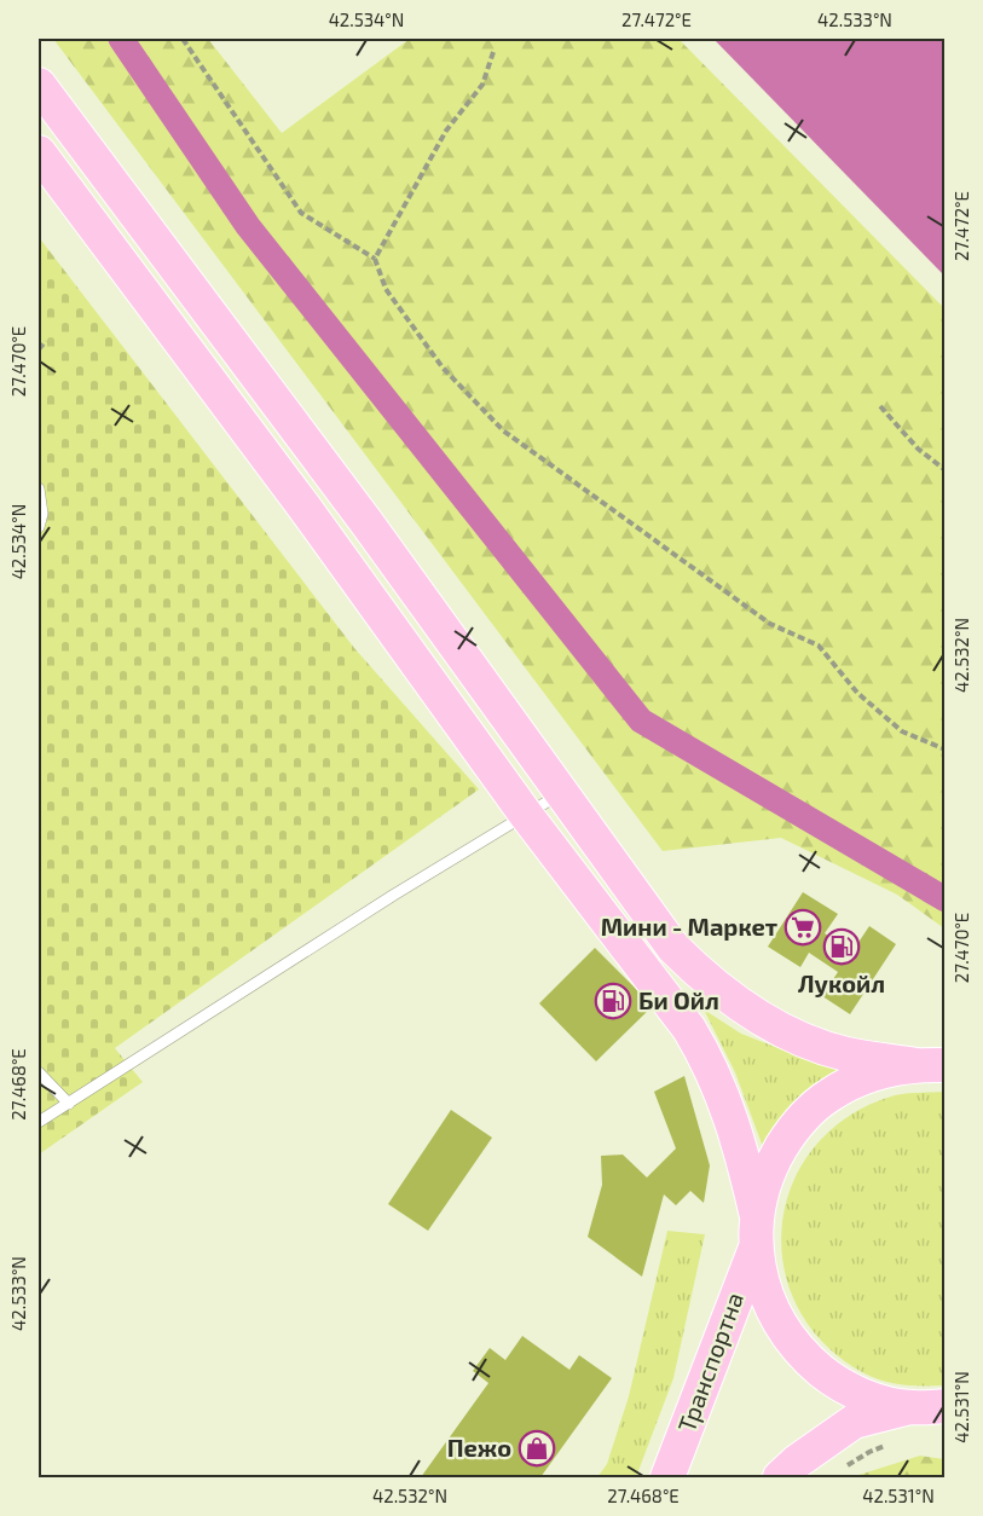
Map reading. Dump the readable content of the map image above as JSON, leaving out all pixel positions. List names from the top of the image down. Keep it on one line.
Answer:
{"streets":{"main road":["Транспортна"]},"places":{"supermarket":["Мини - Маркет"],"fuel station":["Лукойл","Би Ойл"],"shop":["Пежо"]},"coordinates":["42.534°N","27.472°E","42.533°N","27.470°E","42.532°N","27.468°E","42.531°N"]}
